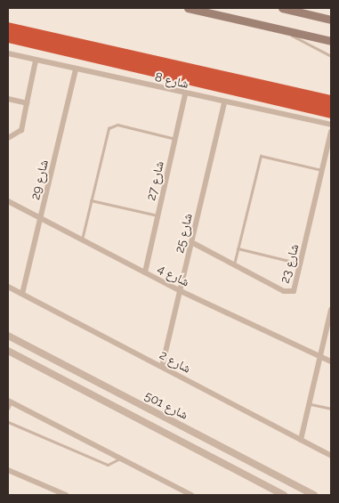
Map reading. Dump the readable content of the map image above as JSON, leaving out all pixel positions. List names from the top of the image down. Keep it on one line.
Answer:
{"streets":{"street":["شارع 8","شارع 29","شارع 27","شارع 25","شارع 23","شارع 4","شارع 2","شارع 501"]},"crossings":[["شارع 8","شارع 29"],["شارع 8","شارع 27"],["شارع 8","شارع 25"],["شارع 29","شارع 4"],["شارع 29","شارع 2"],["شارع 27","شارع 4"],["شارع 25","شارع 23"],["شارع 25","شارع 4"],["شارع 25","شارع 2"]]}
